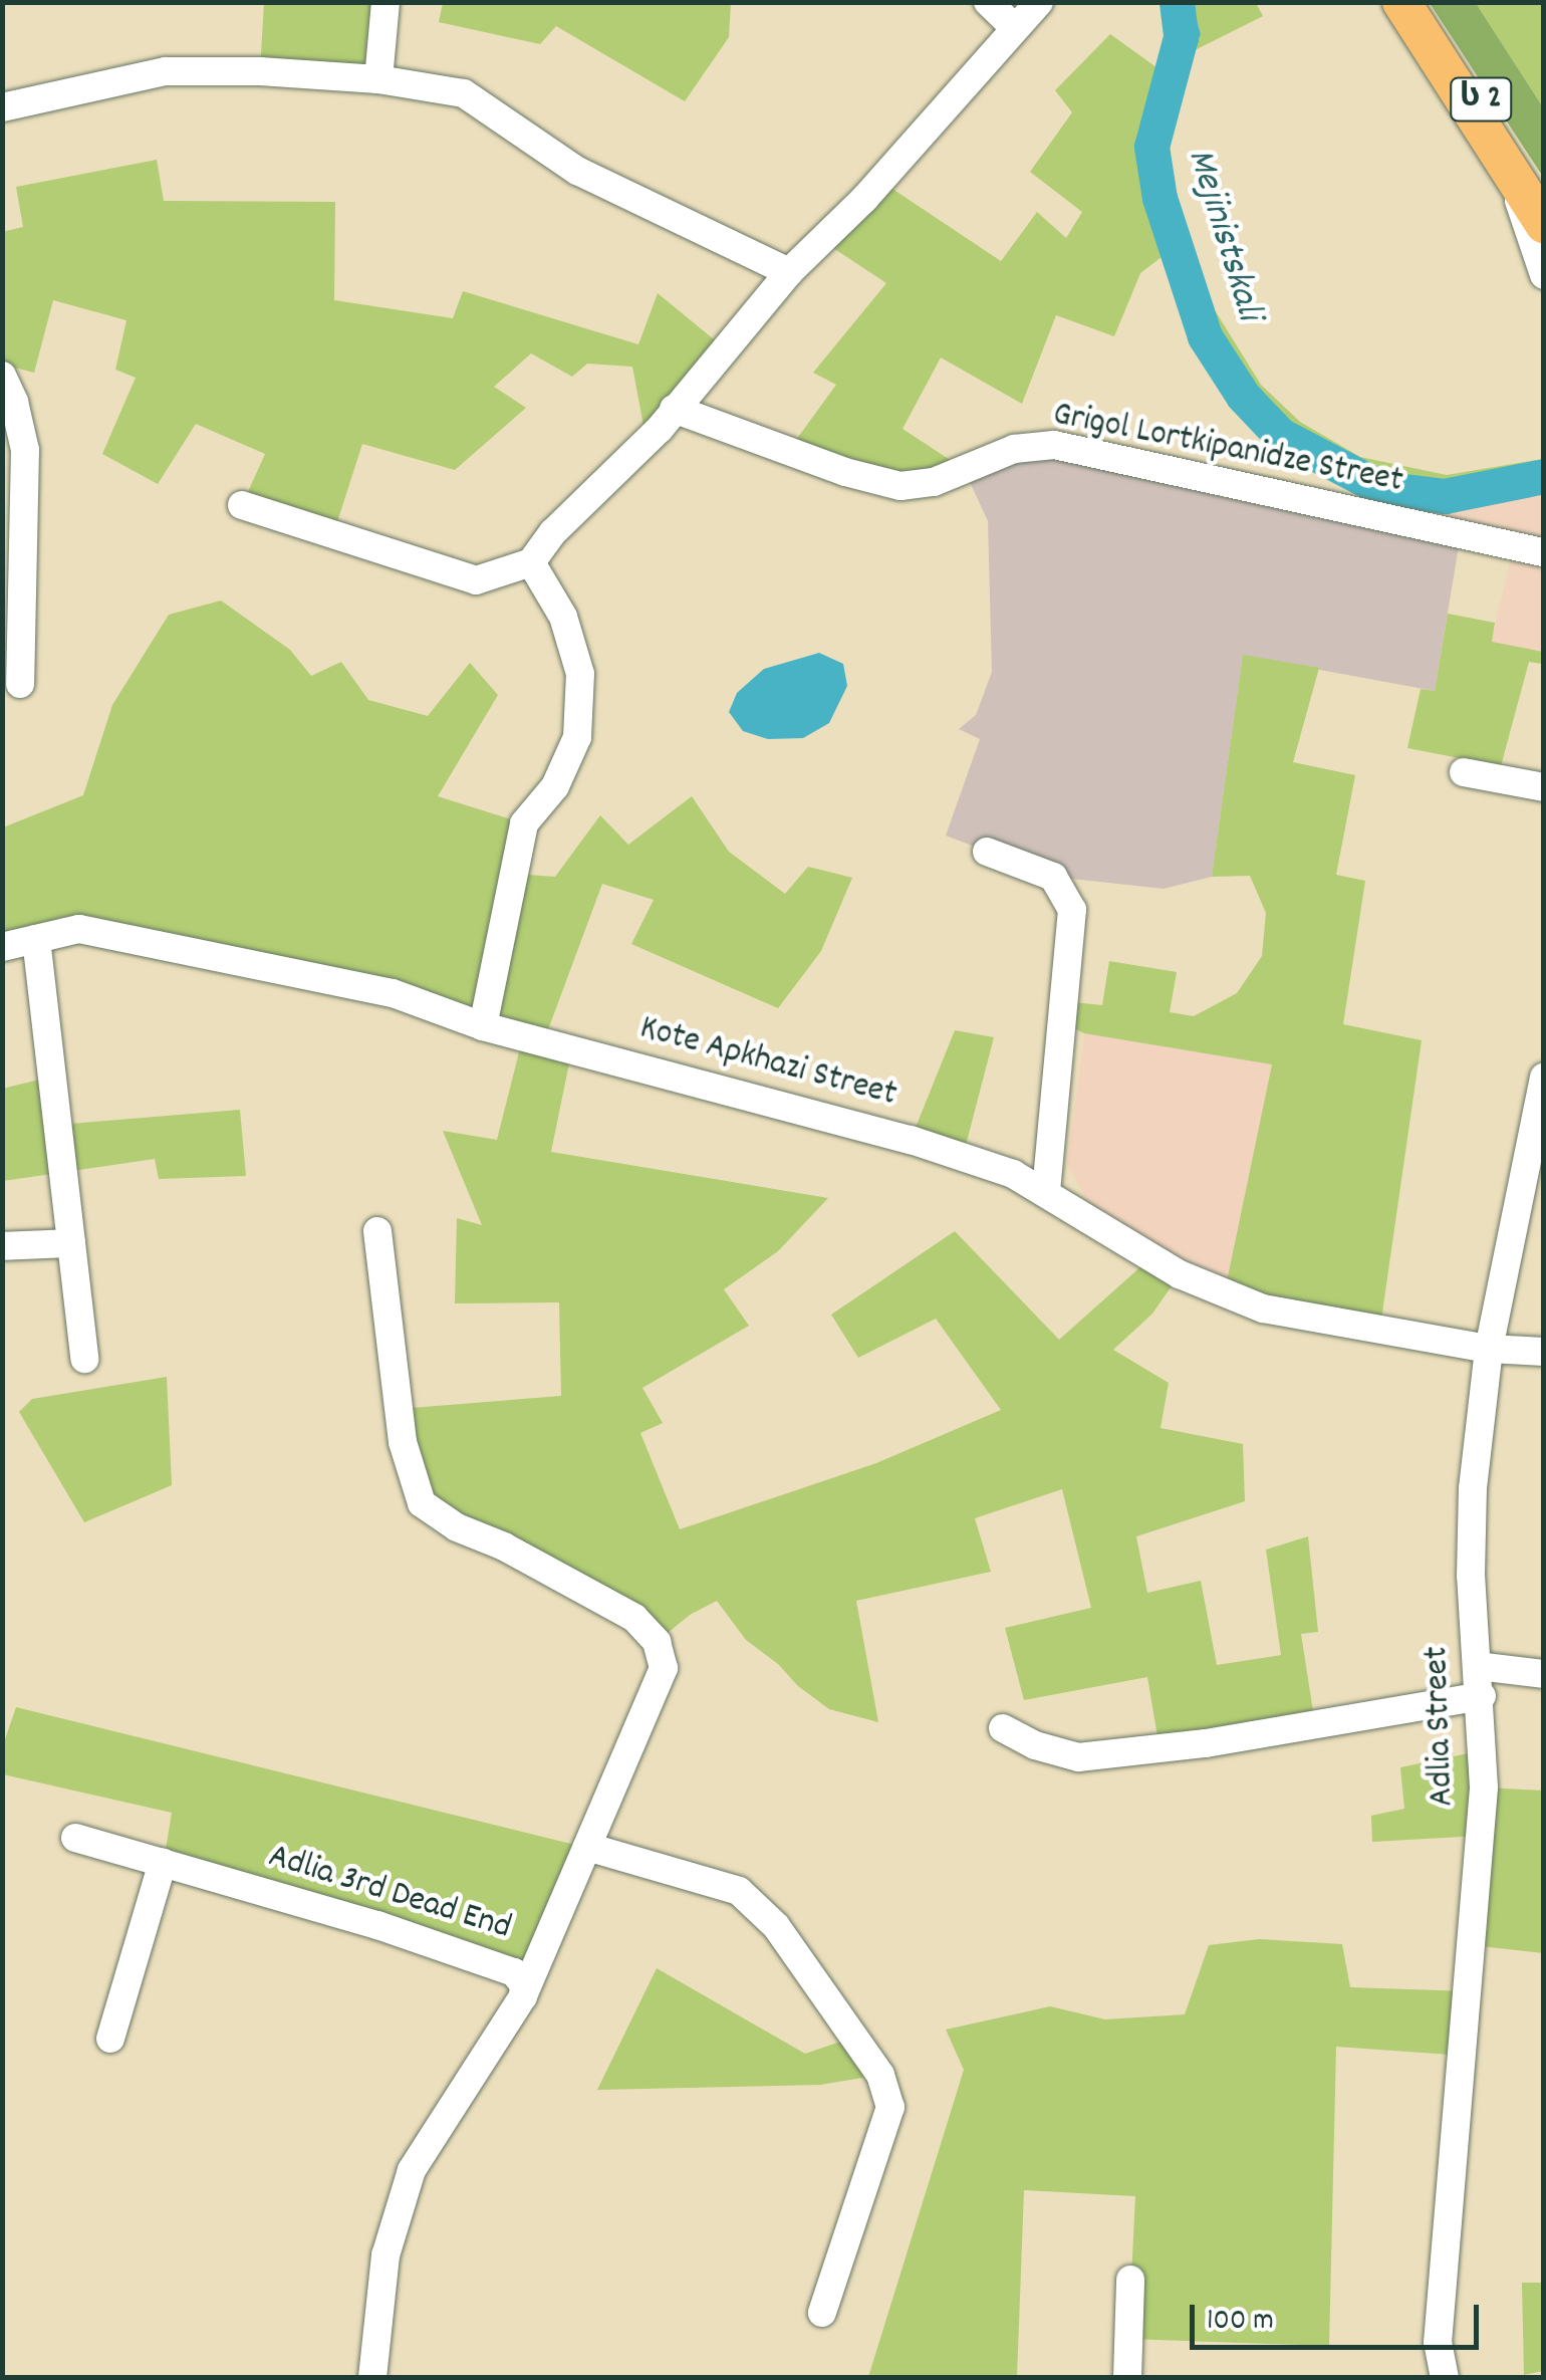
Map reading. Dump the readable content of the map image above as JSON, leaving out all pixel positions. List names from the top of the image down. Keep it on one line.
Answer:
{"streets":{"highway":["ს 2"],"street":["Grigol Lortkipanidze Street","Kote Apkhazi Street","Adlia Street","Adlia 3rd Dead End"]},"crossings":[["Kote Apkhazi Street","Adlia Street"]],"water":["Mejinistskali"],"scale_bar":"100 m"}
